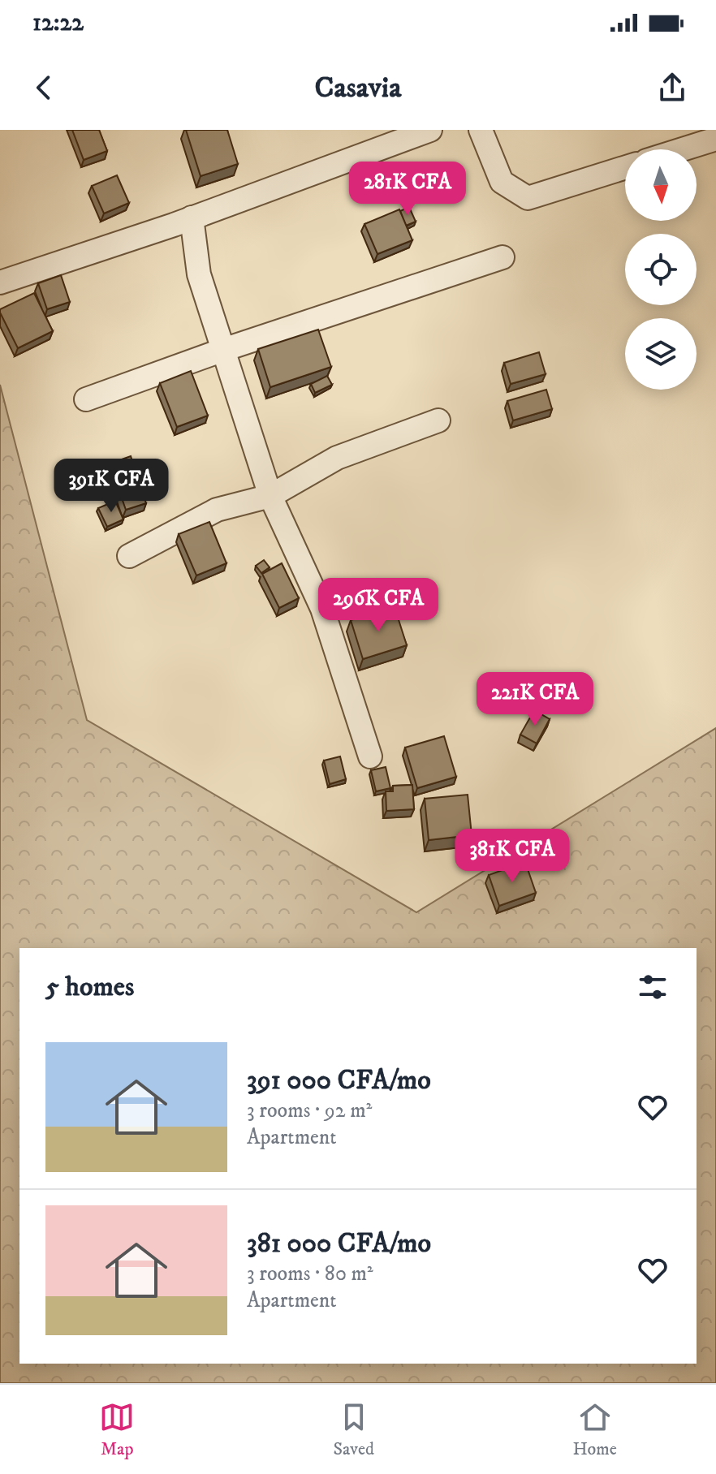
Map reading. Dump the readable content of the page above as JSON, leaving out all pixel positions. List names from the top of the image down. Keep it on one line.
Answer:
{"north":"bottom","page":{"status":"12:22","header":"Casavia","price":["281K CFA","391K CFA","296K CFA","221K CFA","381K CFA"],"heading":"5 homes","list":[{"name":"391 000 CFA/mo","note":"3 rooms · 92 m² · Apartment"},{"name":"381 000 CFA/mo","note":"3 rooms · 80 m² · Apartment"}],"tabs":["Map","Saved","Home"]}}
